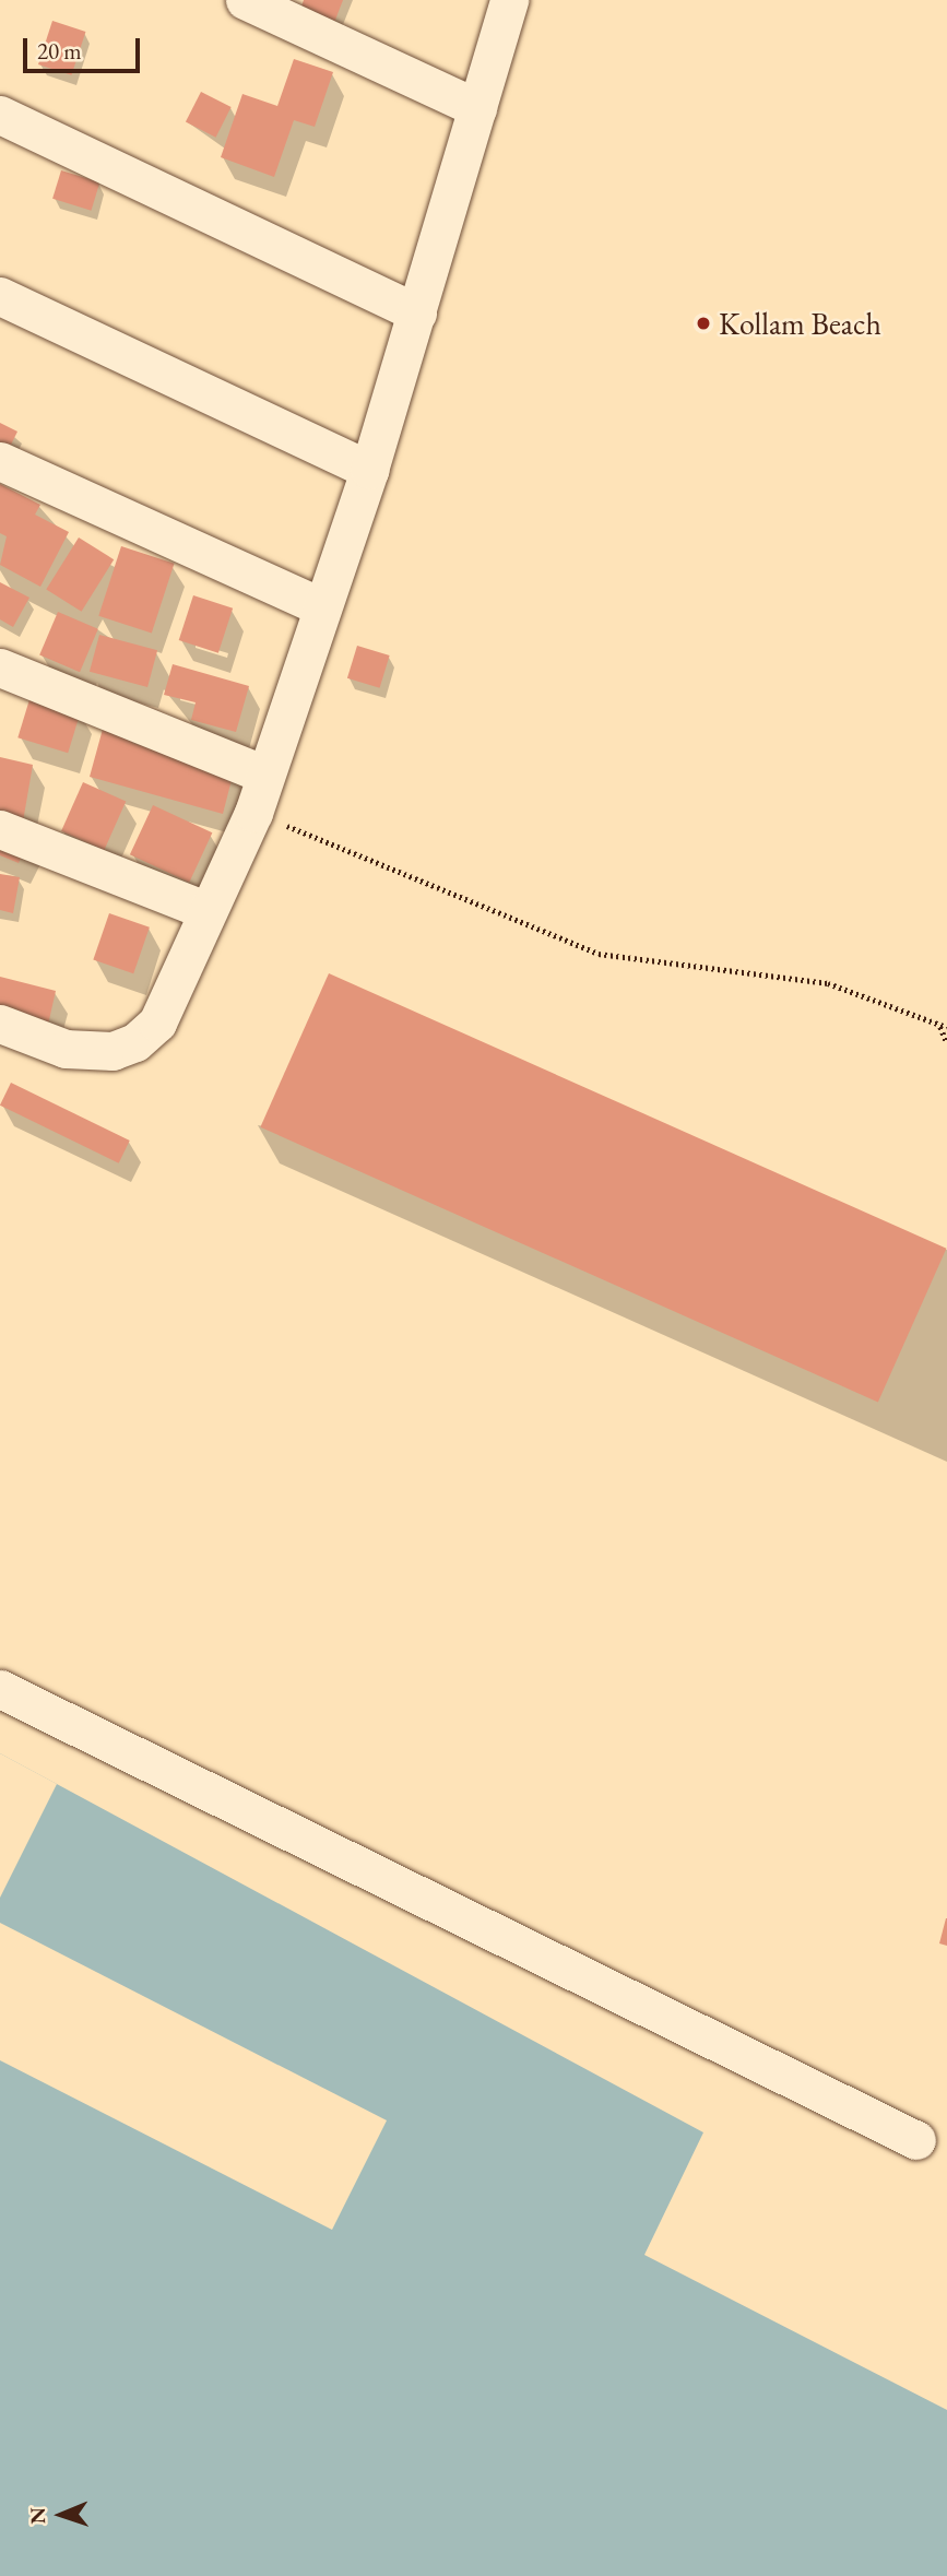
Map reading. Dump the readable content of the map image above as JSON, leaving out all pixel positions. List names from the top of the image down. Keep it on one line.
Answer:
{"places":["Kollam Beach"],"scale_bar":"20 m","north":"left"}
